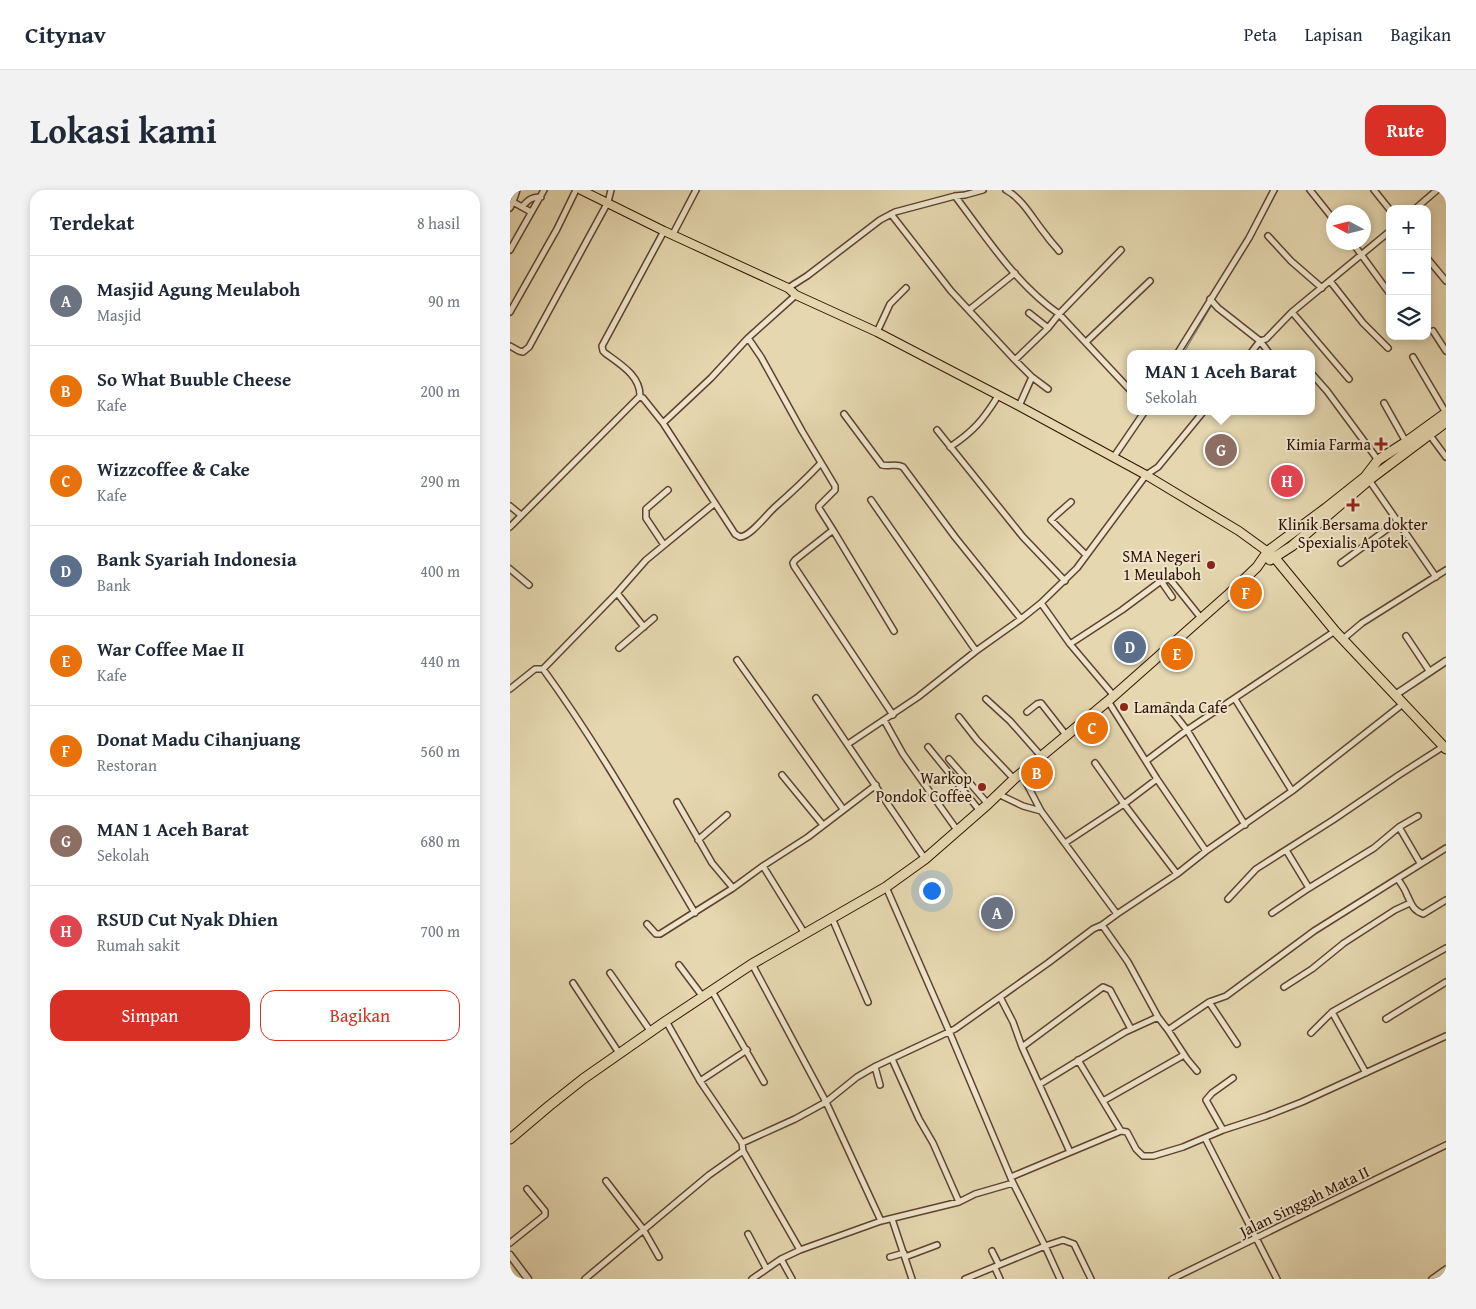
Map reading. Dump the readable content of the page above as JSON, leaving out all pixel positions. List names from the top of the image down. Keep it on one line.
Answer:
{"streets":{"street":["Jalan Singgah Mata II"]},"places":{"health":["Kimia Farma","Klinik Bersama dokter Spexialis Apotek"],"other":["SMA Negeri 1 Meulaboh","Lamanda Cafe","Warkop Pondok Coffee"]},"north":"left","page":{"header":"Citynav","nav":["Peta","Lapisan","Bagikan"],"title":"Lokasi kami","buttons":["Rute",["Simpan","Bagikan"]],"heading":["Terdekat","8 hasil"],"map_buttons":["+","−"],"list":[{"mark":"A","name":"Masjid Agung Meulaboh","note":"Masjid","value":"90 m"},{"mark":"B","name":"So What Buuble Cheese","note":"Kafe","value":"200 m"},{"mark":"C","name":"Wizzcoffee & Cake","note":"Kafe","value":"290 m"},{"mark":"D","name":"Bank Syariah Indonesia","note":"Bank","value":"400 m"},{"mark":"E","name":"War Coffee Mae II","note":"Kafe","value":"440 m"},{"mark":"F","name":"Donat Madu Cihanjuang","note":"Restoran","value":"560 m"},{"mark":"G","name":"MAN 1 Aceh Barat","note":"Sekolah","value":"680 m"},{"mark":"H","name":"RSUD Cut Nyak Dhien","note":"Rumah sakit","value":"700 m"}],"popup":["MAN 1 Aceh Barat","Sekolah"],"pins":["G","H","F","D","E","C","B","A"]}}
